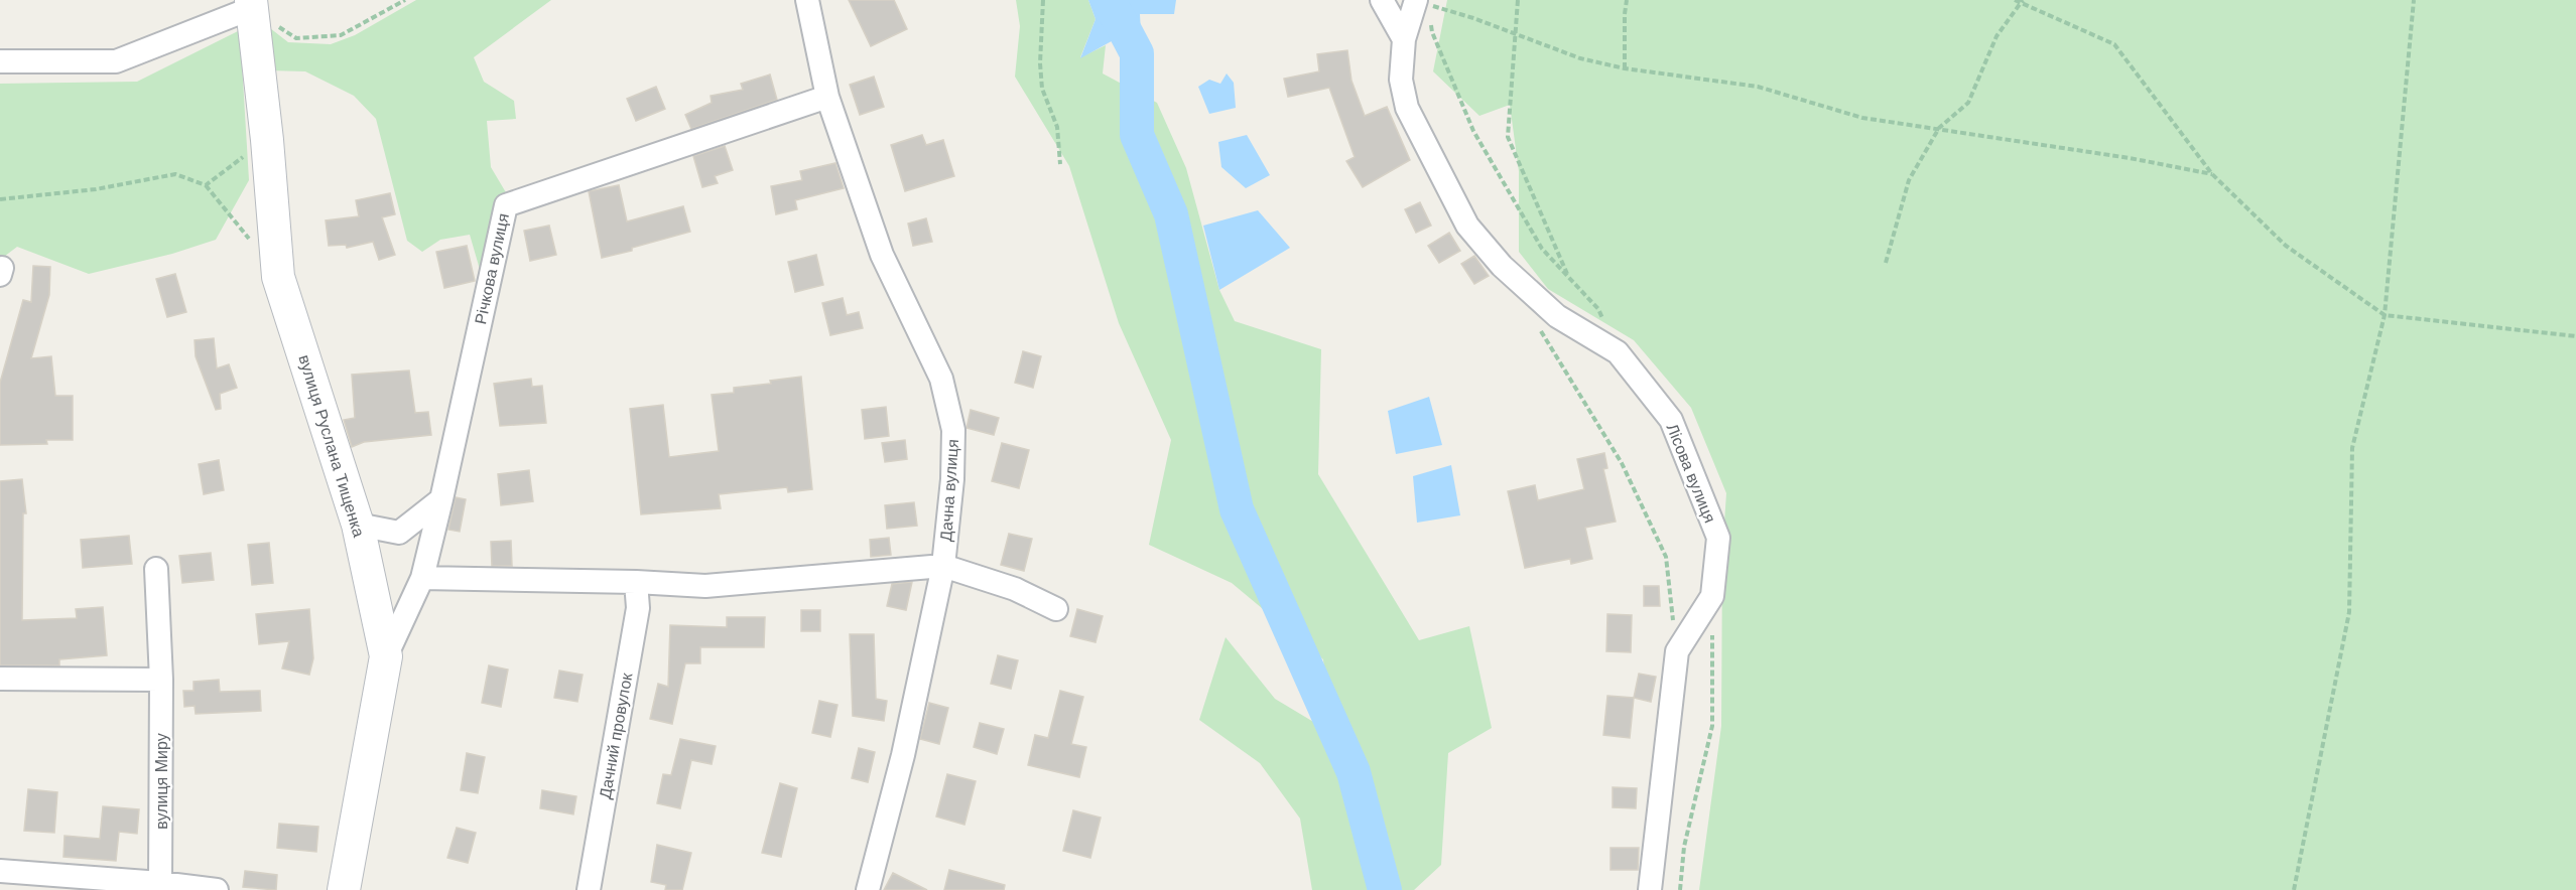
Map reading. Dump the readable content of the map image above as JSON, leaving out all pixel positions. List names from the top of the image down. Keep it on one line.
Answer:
{"streets":{"street":["Річкова вулиця","вулиця Руслана Тищенка","Лісова вулиця","Дачна вулиця","Дачний провулок","вулиця Миру"]},"crossings":[["Річкова вулиця","вулиця Руслана Тищенка"],["Річкова вулиця","Дачна вулиця"]]}
